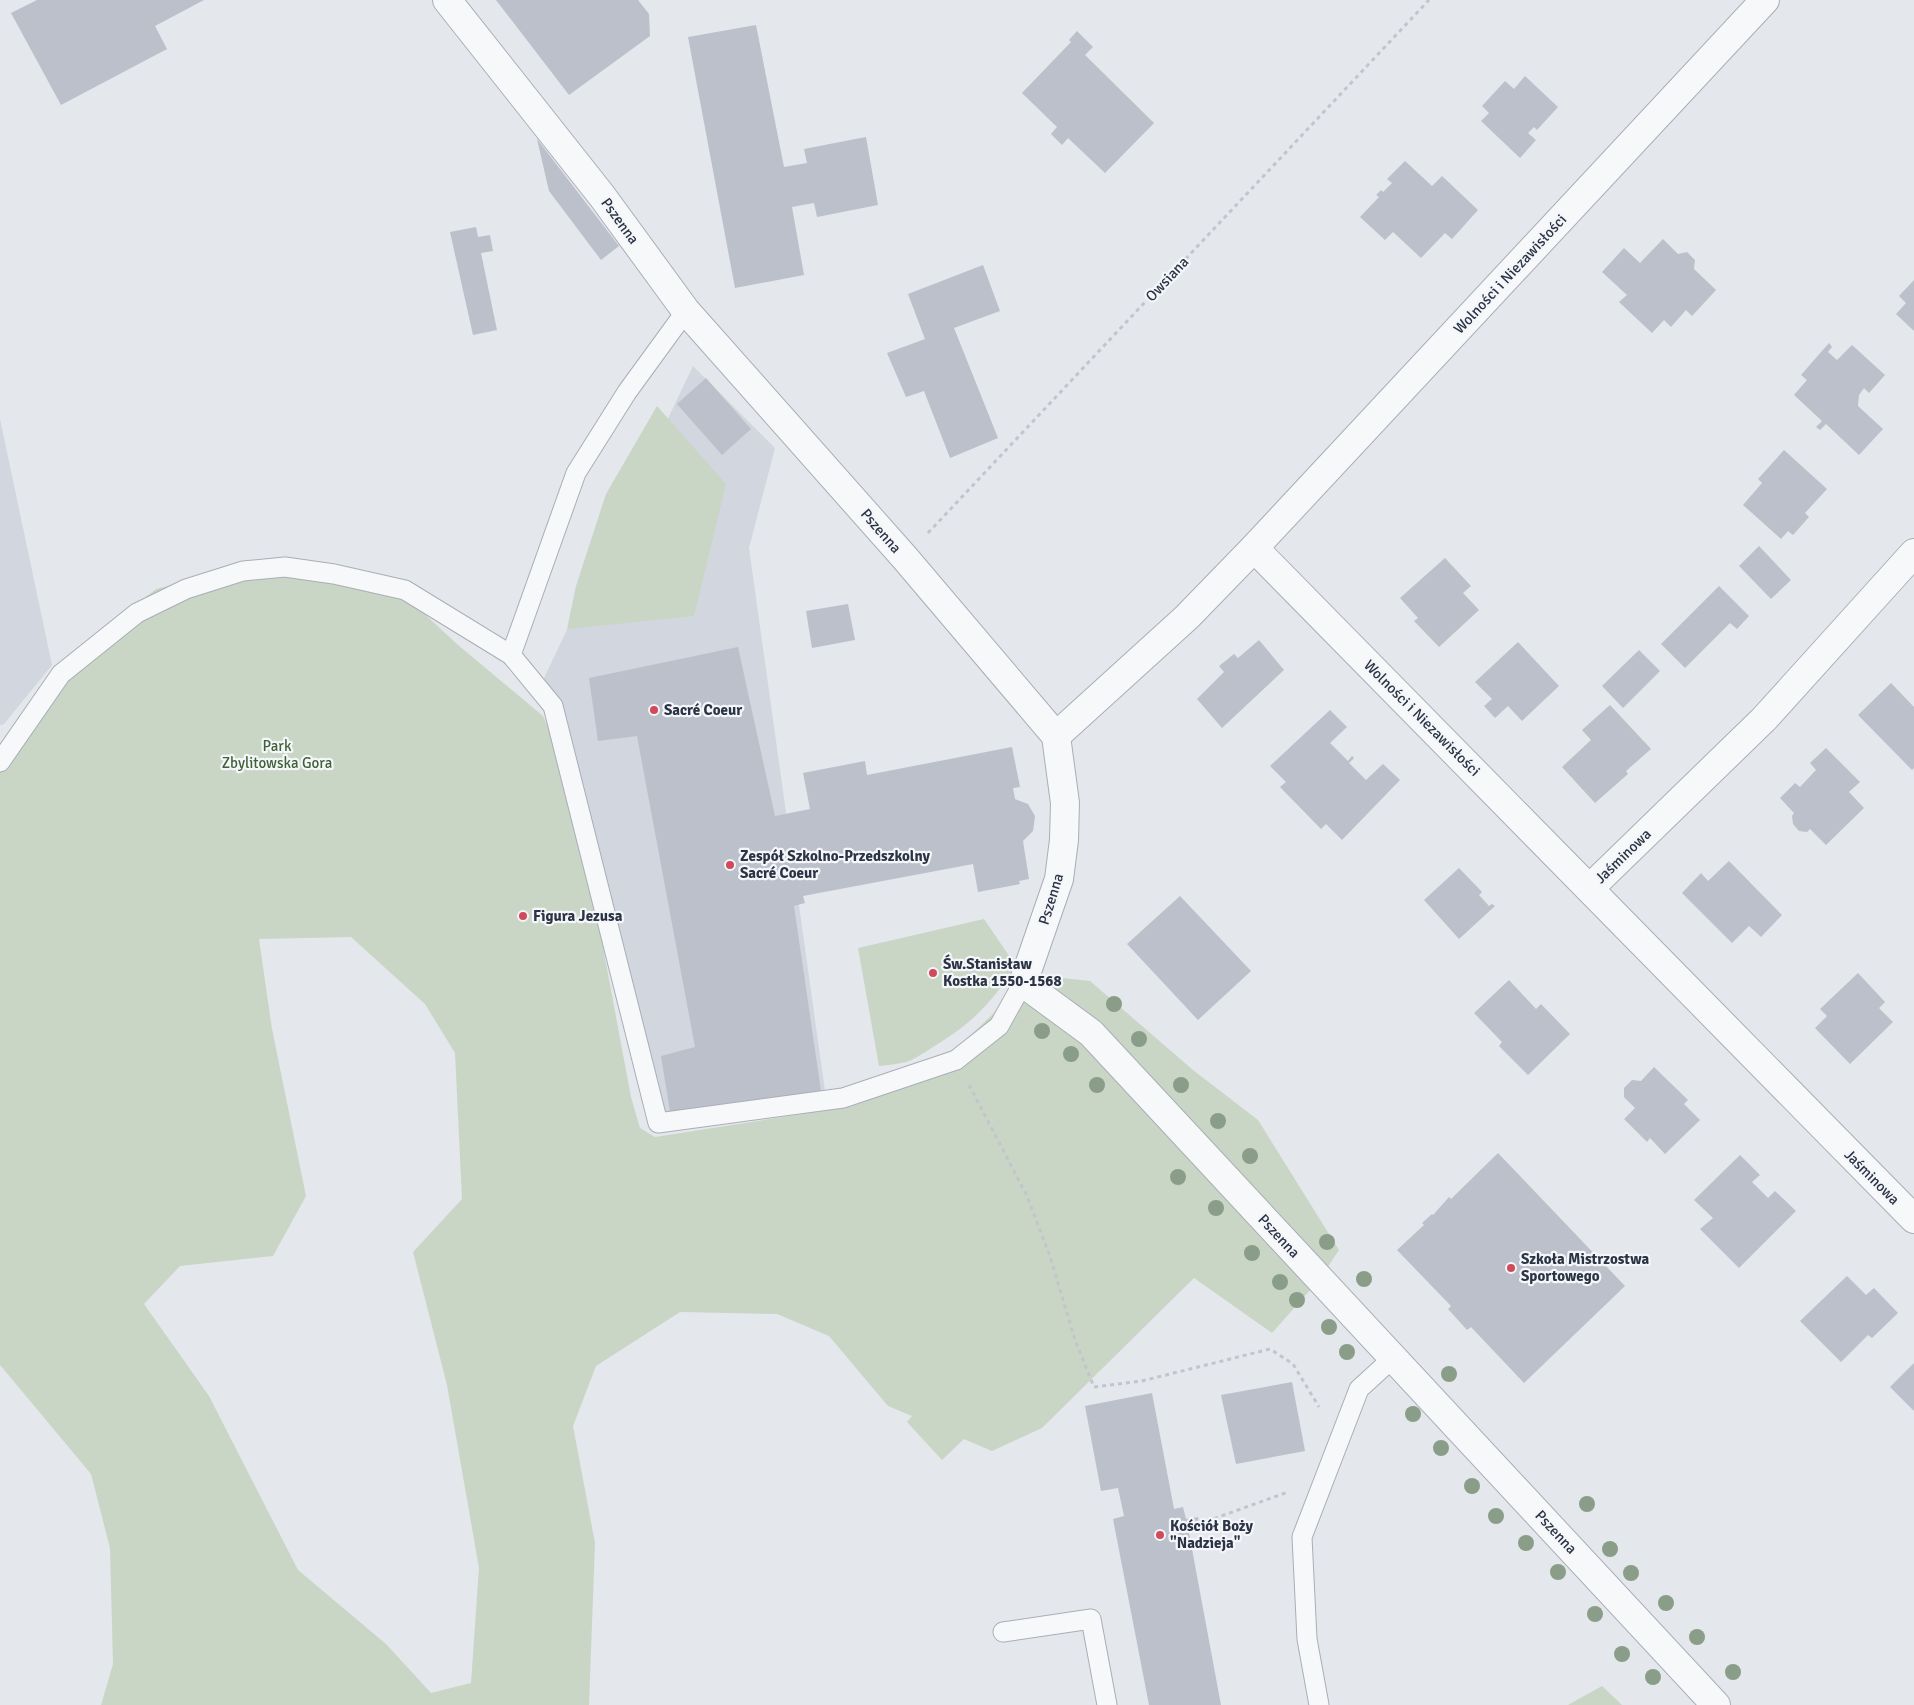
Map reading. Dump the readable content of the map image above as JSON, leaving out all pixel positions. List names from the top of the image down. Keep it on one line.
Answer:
{"streets":{"street":["Pszenna","Wolności i Niezawisłości","Jaśminowa"],"path":["Owsiana"]},"crossings":[["Pszenna","Wolności i Niezawisłości"],["Pszenna","Owsiana"],["Wolności i Niezawisłości","Jaśminowa"]],"parks":["Park Zbylitowska Gora"],"places":["Sacré Coeur","Zespół Szkolno-Przedszkolny Sacré Coeur","Figura Jezusa","Św.Stanisław Kostka 1550-1568","Szkoła Mistrzostwa Sportowego","Kościół Boży \"Nadzieja\""]}
